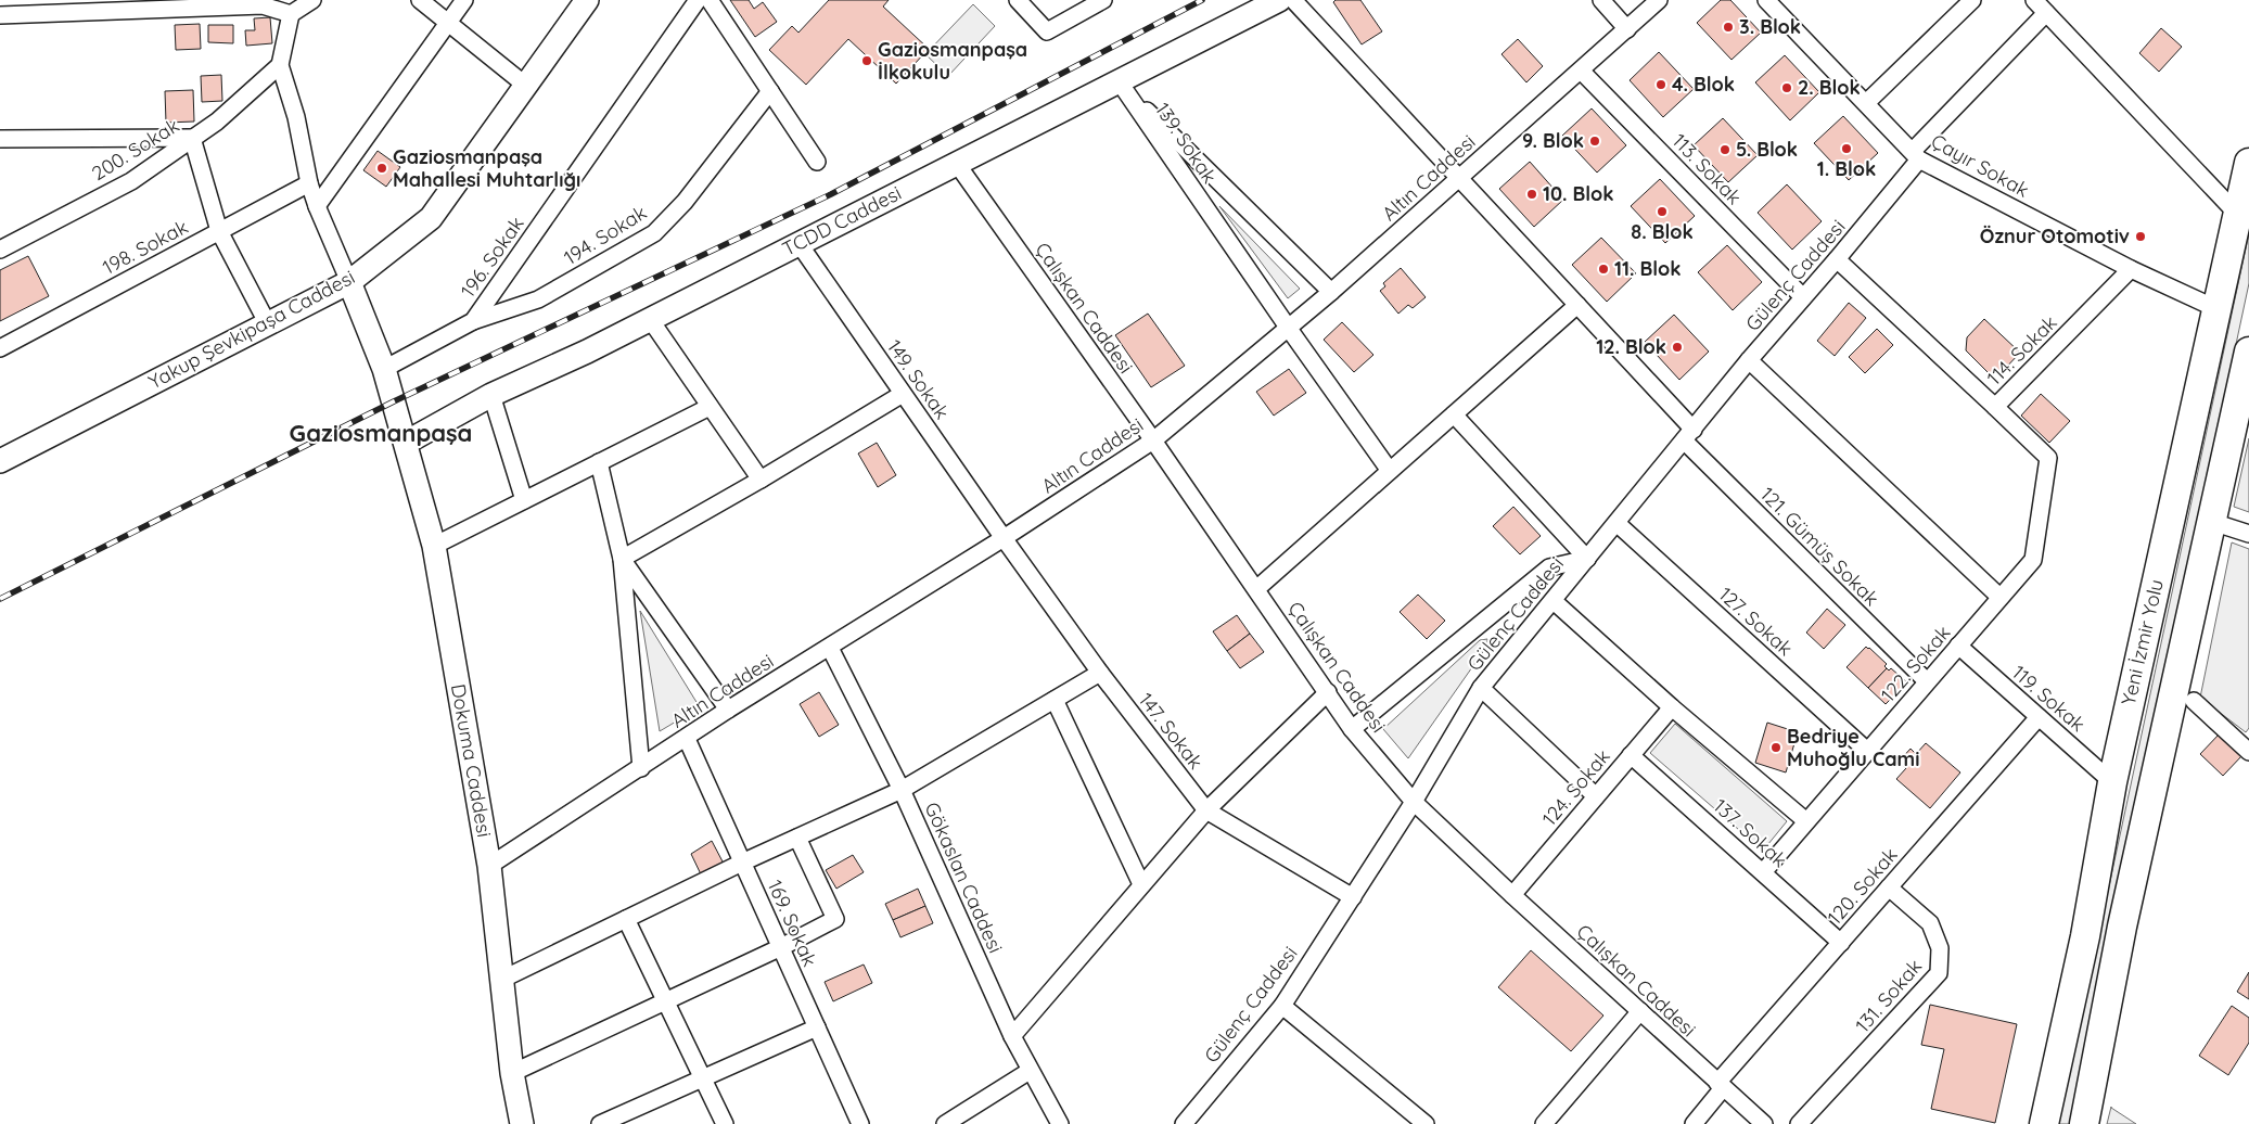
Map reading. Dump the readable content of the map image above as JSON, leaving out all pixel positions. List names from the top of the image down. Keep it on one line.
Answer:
{"streets":{"highway":["Yeni İzmir Yolu"],"main road":["TCDD Caddesi","Yakup Şevkipaşa Caddesi","Dokuma Caddesi"],"street":["139. Sokak","200. Sokak","Çayır Sokak","113. Sokak","Altın Caddesi","194. Sokak","198. Sokak","196. Sokak","Gülenç Caddesi","Çalışkan Caddesi","114. Sokak","149. Sokak","121. Gümüş Sokak","127. Sokak","122. Sokak","119. Sokak","147. Sokak","124. Sokak","137. Sokak","Gökaslan Caddesi","120. Sokak","169. Sokak","131. Sokak"]},"crossings":[["139. Sokak","Altın Caddesi"],["139. Sokak","TCDD Caddesi"],["Çayır Sokak","Gülenç Caddesi"],["Çayır Sokak","114. Sokak"],["Çayır Sokak","Yeni İzmir Yolu"],["113. Sokak","Altın Caddesi"],["113. Sokak","Gülenç Caddesi"],["Altın Caddesi","Çalışkan Caddesi"],["Altın Caddesi","149. Sokak"],["Altın Caddesi","121. Gümüş Sokak"],["Altın Caddesi","147. Sokak"],["Altın Caddesi","Dokuma Caddesi"],["Altın Caddesi","Gökaslan Caddesi"],["Altın Caddesi","169. Sokak"],["TCDD Caddesi","Çalışkan Caddesi"],["TCDD Caddesi","149. Sokak"],["TCDD Caddesi","Dokuma Caddesi"],["194. Sokak","196. Sokak"],["196. Sokak","Dokuma Caddesi"],["Gülenç Caddesi","Çalışkan Caddesi"],["Gülenç Caddesi","121. Gümüş Sokak"],["Gülenç Caddesi","127. Sokak"],["Gülenç Caddesi","147. Sokak"],["Çalışkan Caddesi","124. Sokak"],["Çalışkan Caddesi","120. Sokak"],["Yakup Şevkipaşa Caddesi","Dokuma Caddesi"],["114. Sokak","122. Sokak"],["149. Sokak","147. Sokak"],["121. Gümüş Sokak","122. Sokak"],["127. Sokak","122. Sokak"],["Yeni İzmir Yolu","119. Sokak"],["122. Sokak","119. Sokak"],["122. Sokak","137. Sokak"],["119. Sokak","120. Sokak"],["124. Sokak","137. Sokak"],["137. Sokak","120. Sokak"],["120. Sokak","131. Sokak"]],"districts":["Gaziosmanpaşa"],"places":["3. Blok","Gaziosmanpaşa İlkokulu","4. Blok","2. Blok","9. Blok","1. Blok","5. Blok","Gaziosmanpaşa Mahallesi Muhtarlığı","10. Blok","8. Blok","Öznur Otomotiv","11. Blok","12. Blok","Bedriye Muhoğlu Cami"]}
